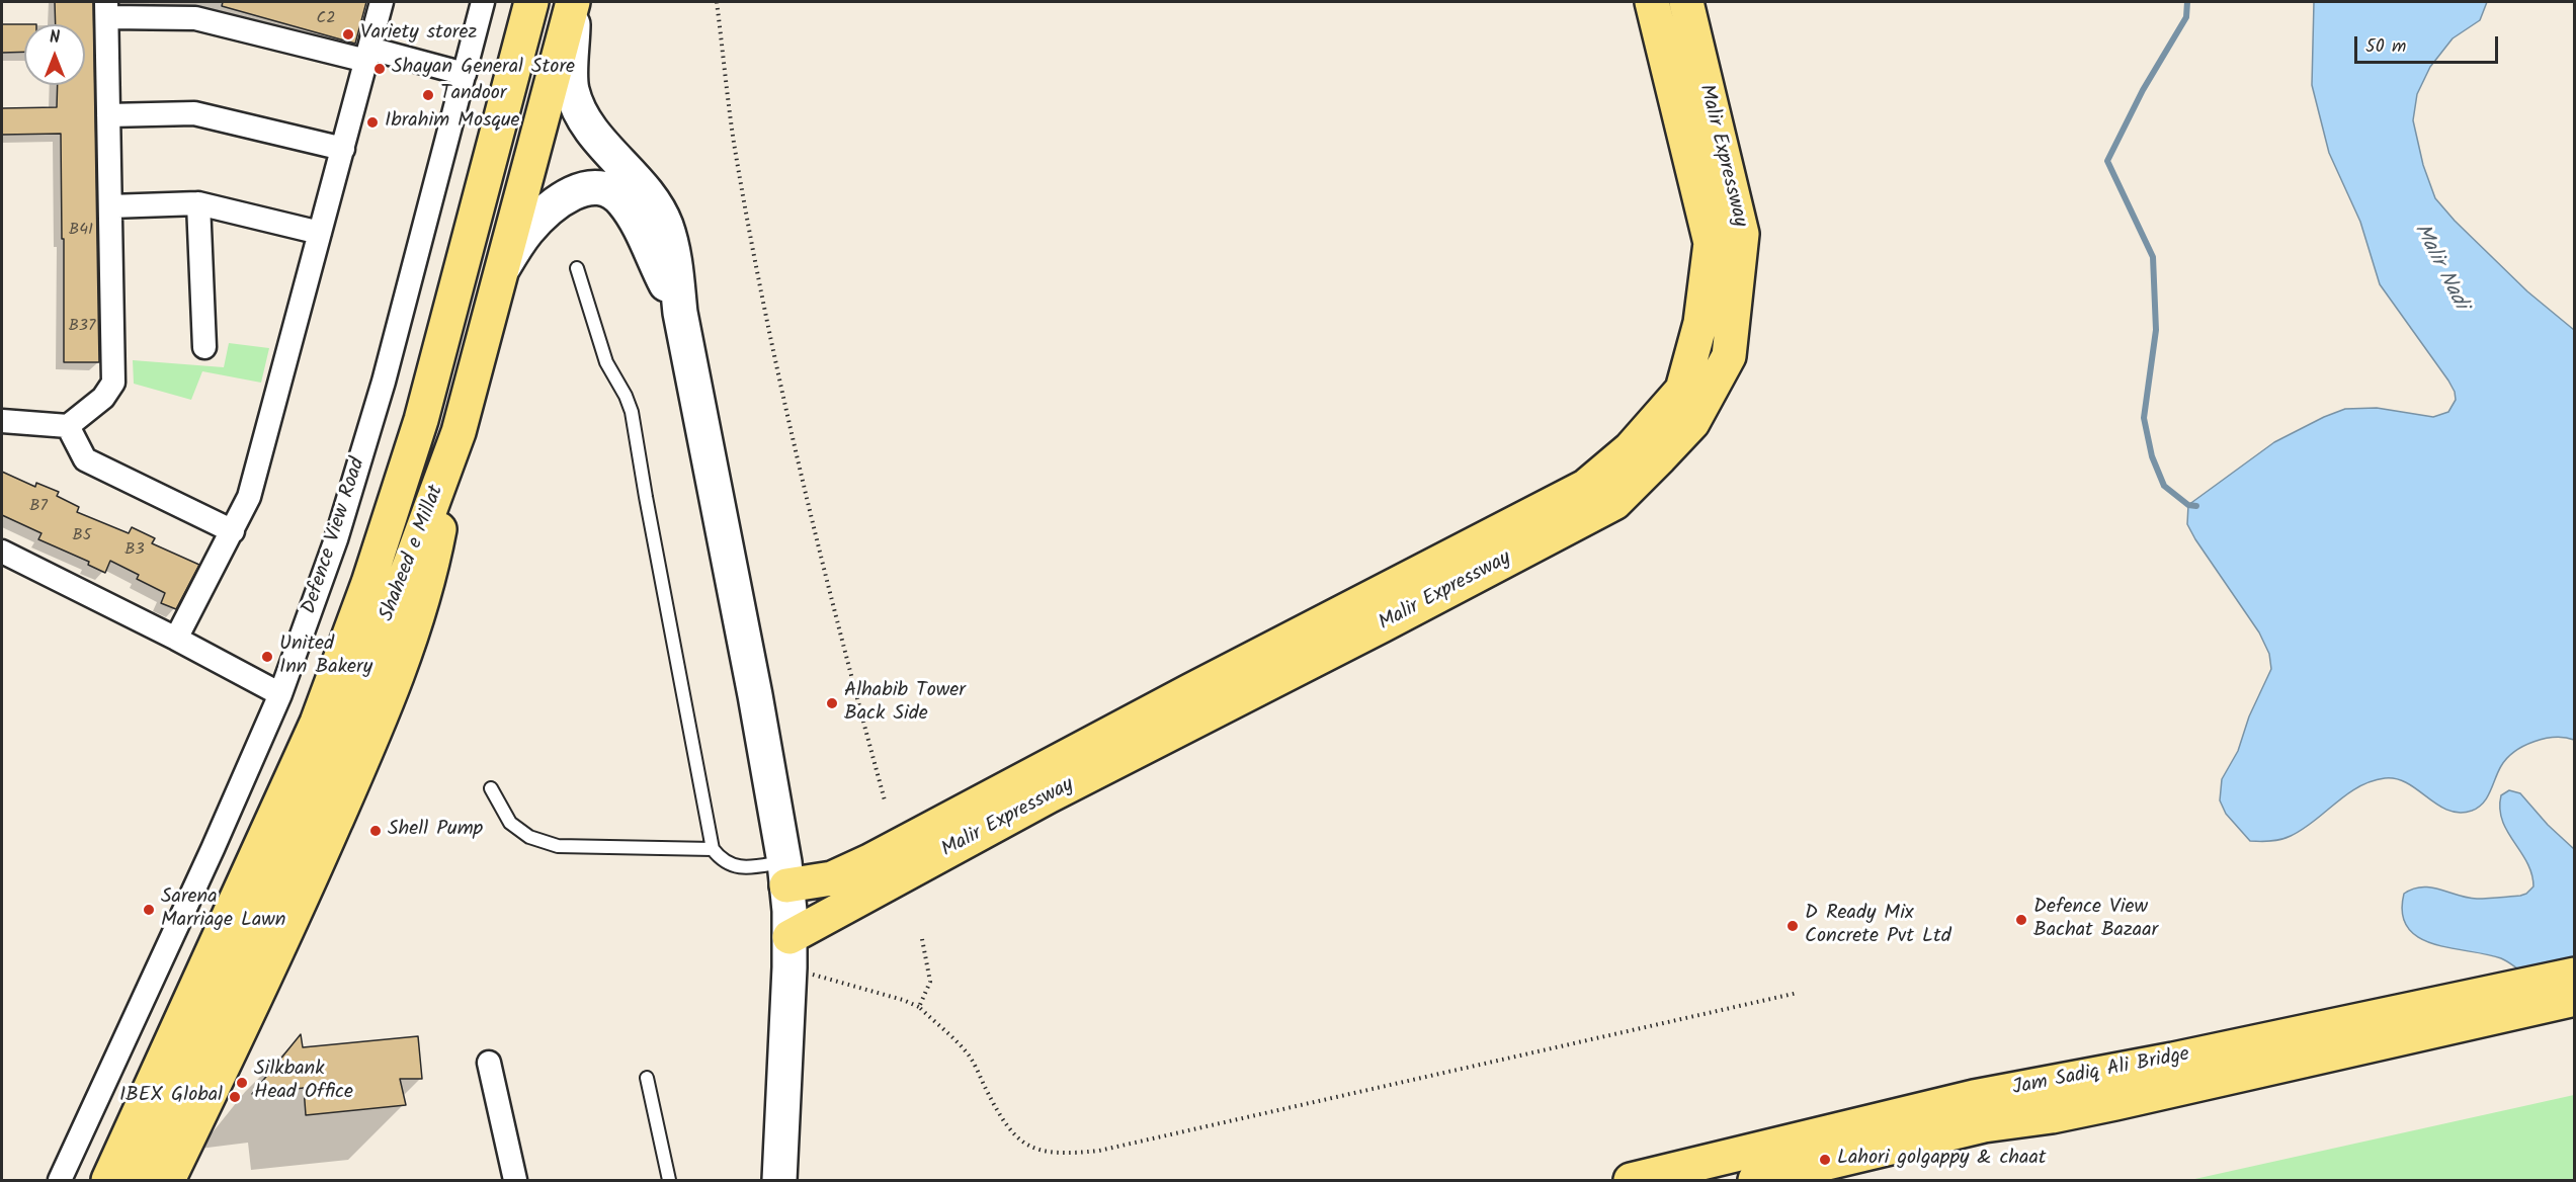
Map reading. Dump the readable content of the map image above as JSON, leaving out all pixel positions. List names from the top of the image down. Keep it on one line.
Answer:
{"streets":{"main road":["Malir Expressway","Shaheed e Millat","Jam Sadiq Ali Bridge"],"street":["Defence View Road"]},"water":["Malir Nadi"],"places":["Variety storez","Shayan General Store","Tandoor","Ibrahim Mosque","United Inn Bakery","Alhabib Tower Back Side","Shell Pump","Sarena Marriage Lawn","Defence View Bachat Bazaar","D Ready Mix Concrete Pvt Ltd","Silkbank Head Office","IBEX Global","Lahori golgappy & chaat"],"house_numbers":["C2","B41","B37","B7","B5","B3"],"scale_bar":"50 m","north":"top"}
